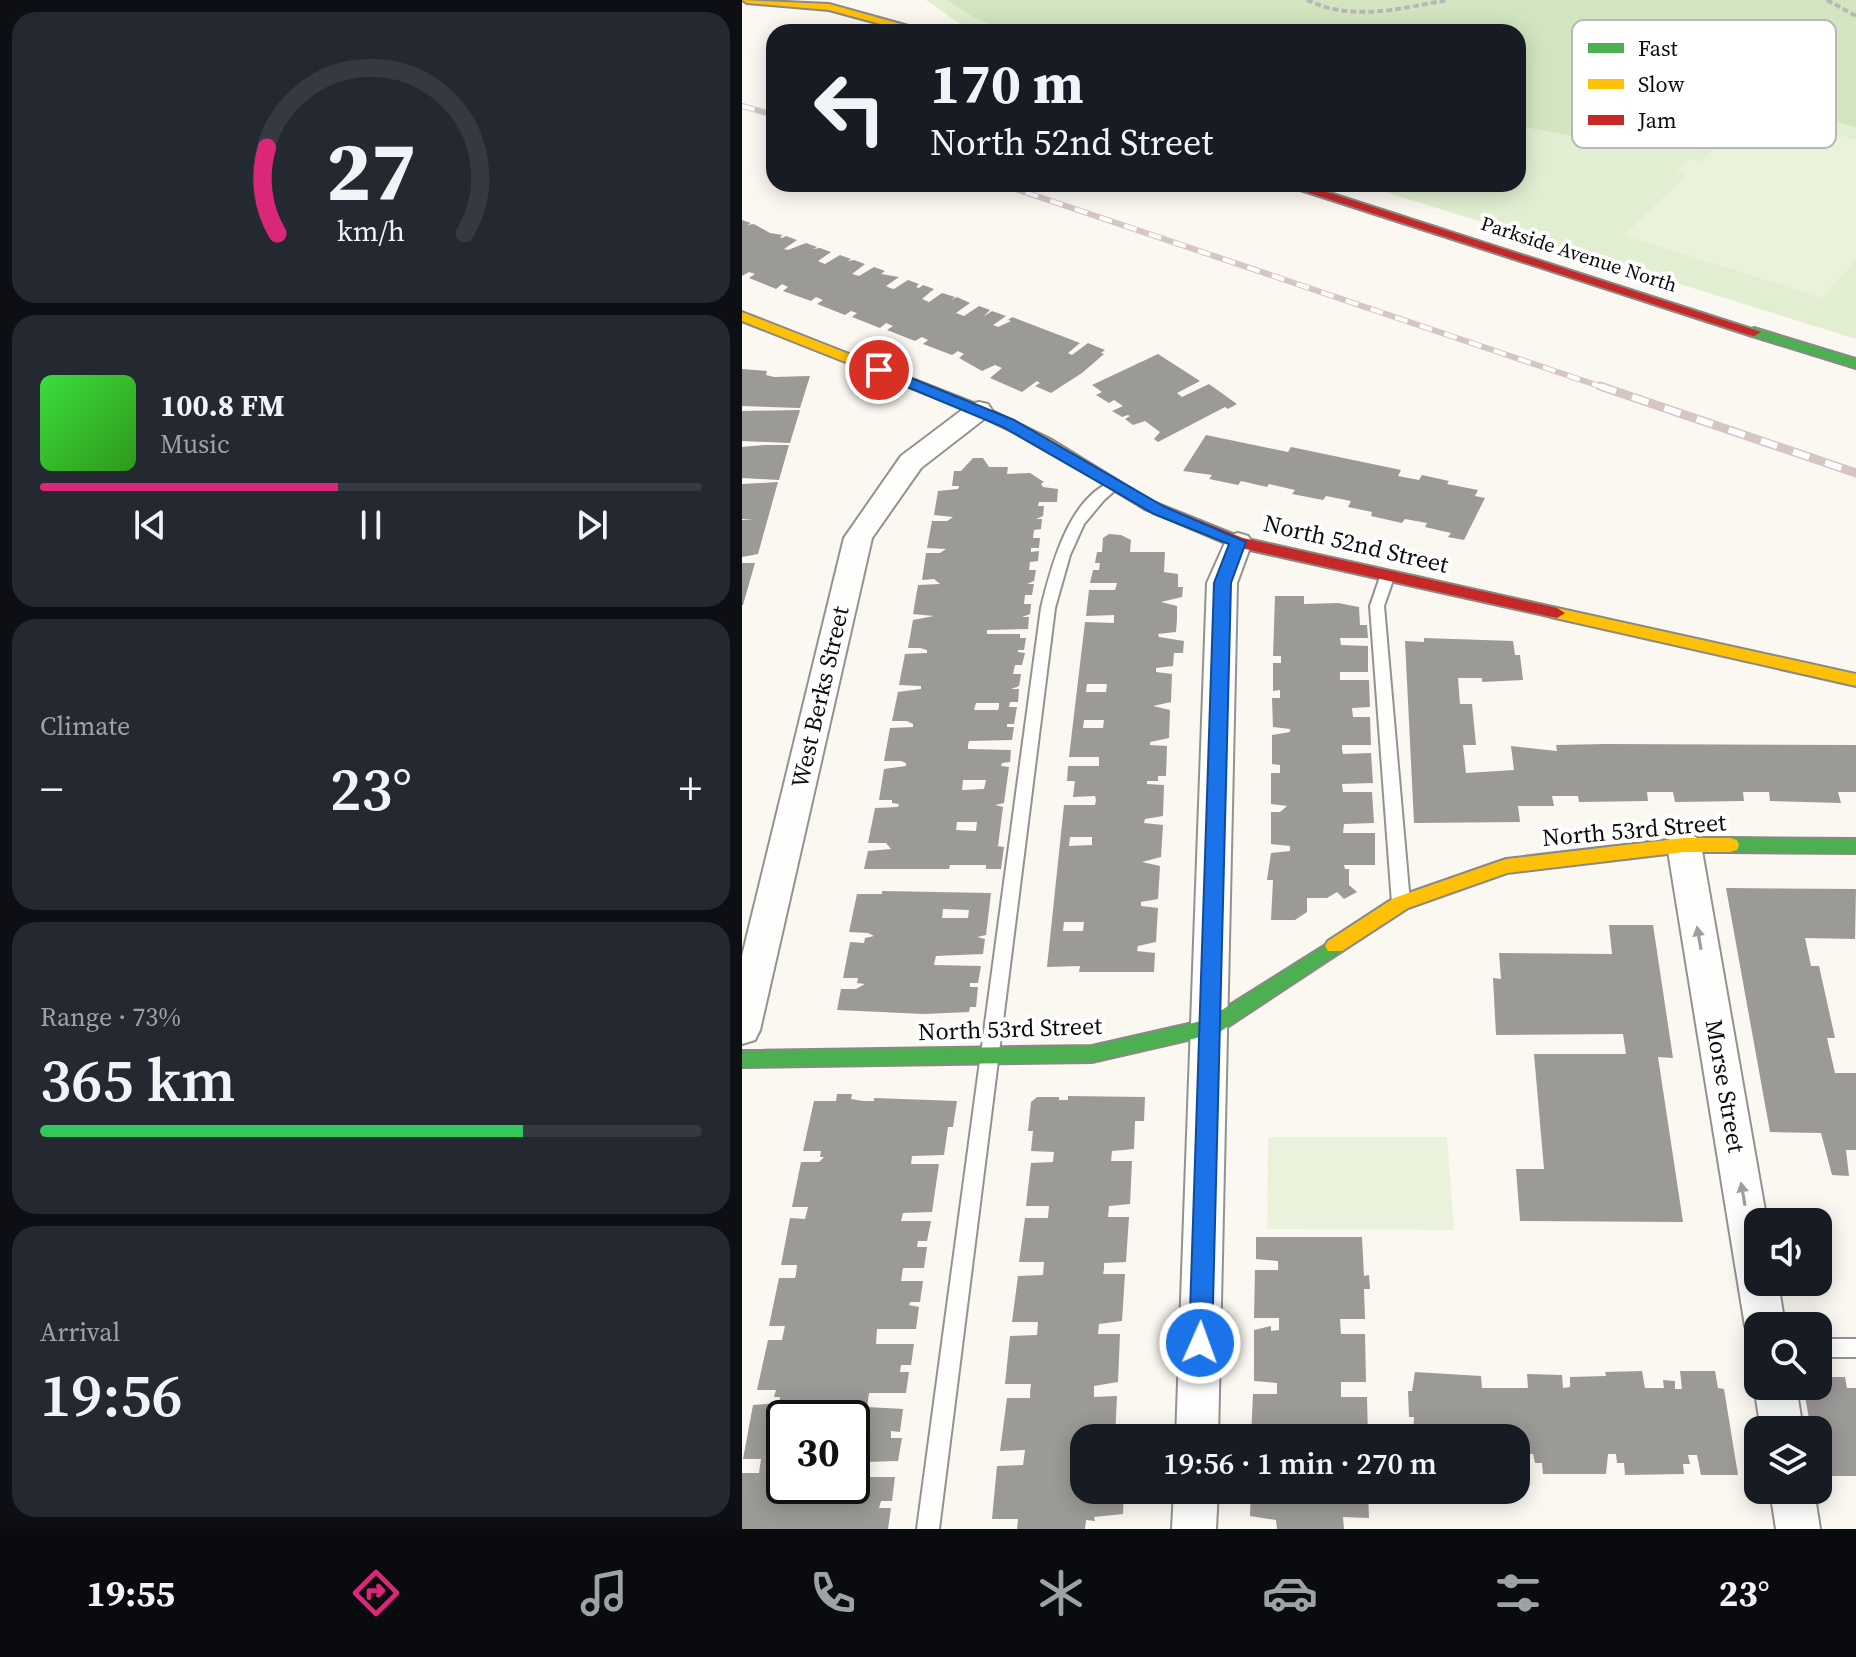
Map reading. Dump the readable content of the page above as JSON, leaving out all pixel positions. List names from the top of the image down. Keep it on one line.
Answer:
{"streets":{"street":["Parkside Avenue North","North 52nd Street","West Berks Street","North 53rd Street","Morse Street"]},"crossings":[["North 52nd Street","West Berks Street"],["North 53rd Street","Morse Street"]],"one_way":["Morse Street"],"legend":["Fast","Slow","Jam"],"page":{"turn":["170 m","North 52nd Street"],"song":["100.8 FM","Music"],"tile":["Climate",["Range · 73%","365 km"],["Arrival","19:56"]],"heat":["−","23°","+"],"limit":"30","trip":"19:56 · 1 min · 270 m","tabs":["19:55","23°"],"gauge":["27","km/h"]}}
